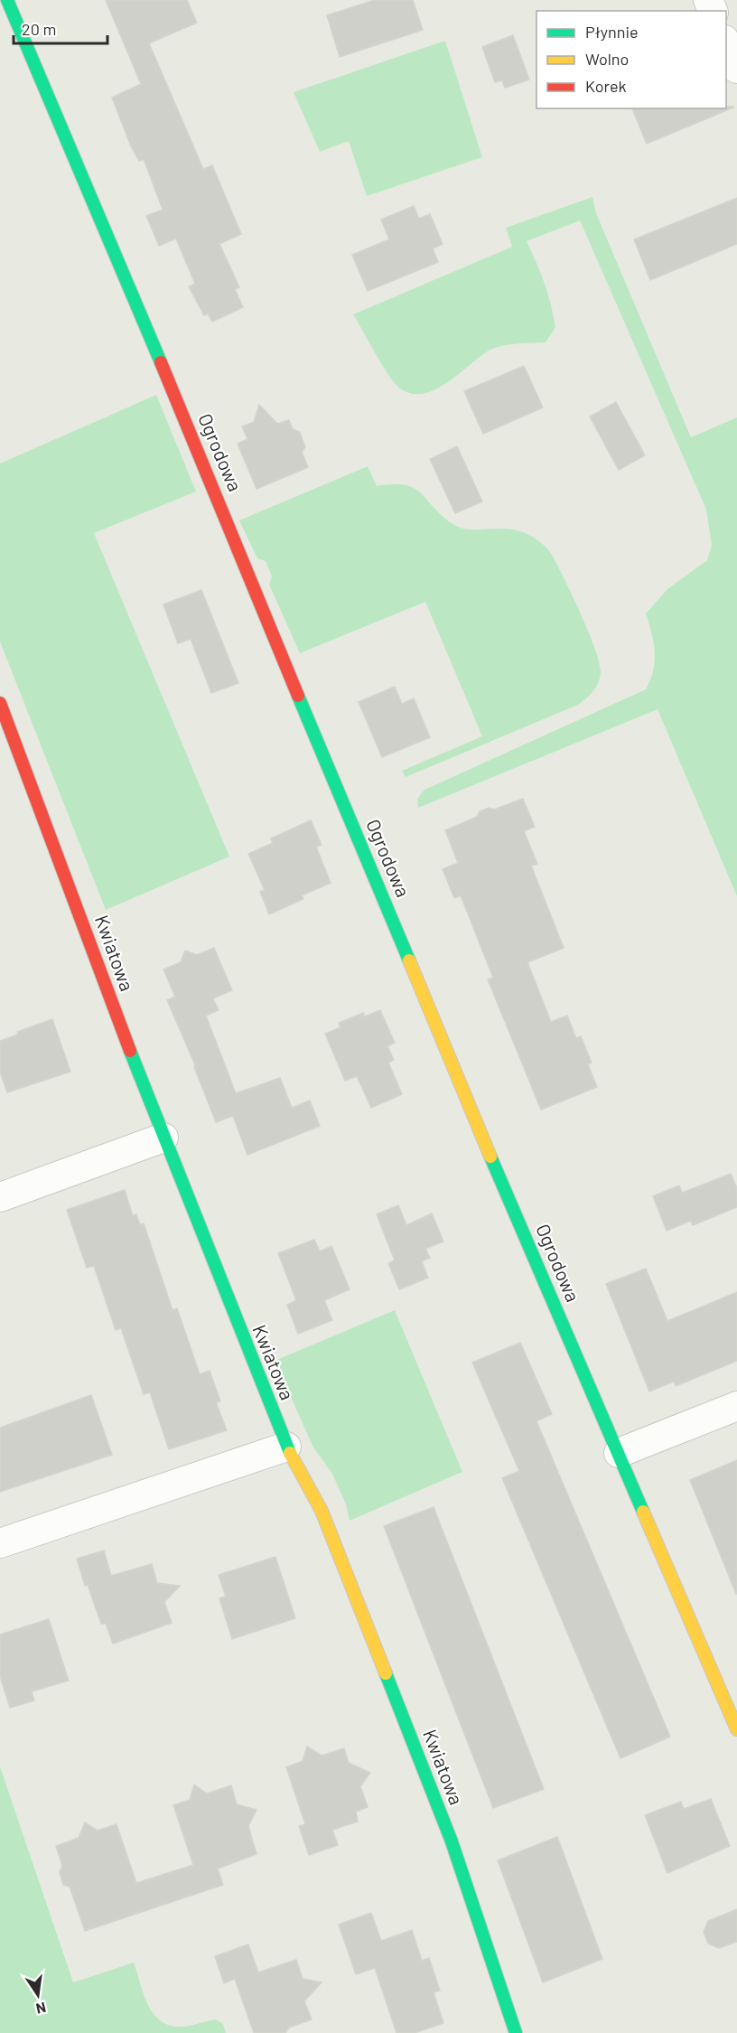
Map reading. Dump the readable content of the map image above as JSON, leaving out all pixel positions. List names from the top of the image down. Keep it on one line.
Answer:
{"streets":{"street":["Ogrodowa","Kwiatowa"]},"legend":["Płynnie","Wolno","Korek"],"scale_bar":"20 m","north":"bottom"}
